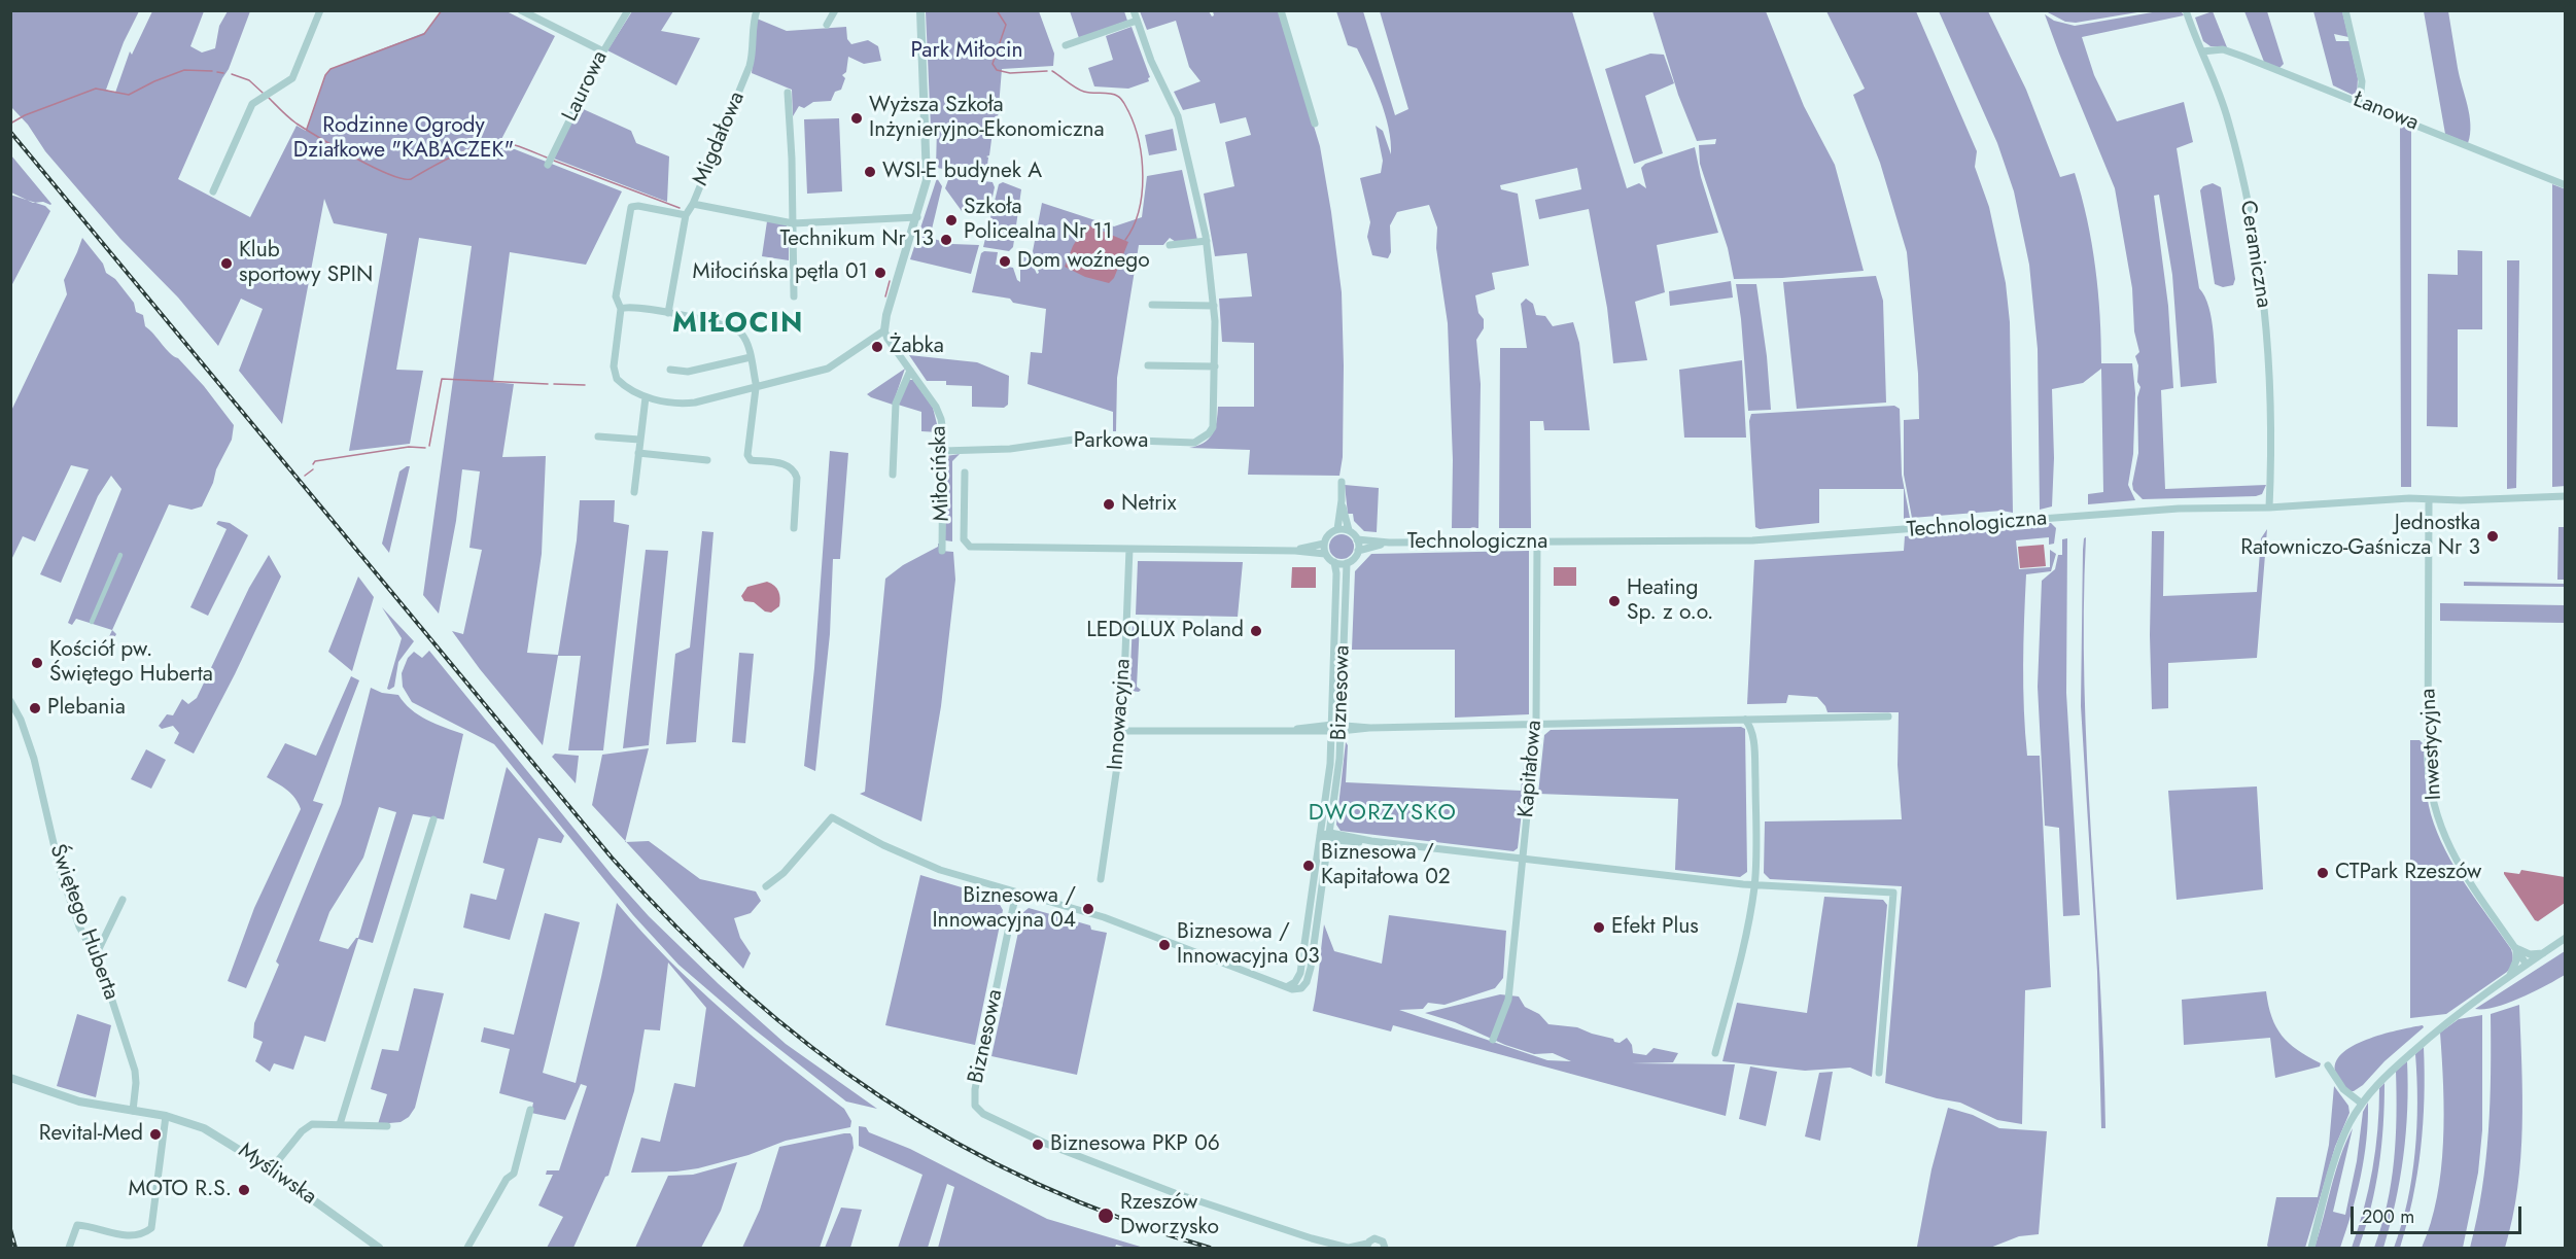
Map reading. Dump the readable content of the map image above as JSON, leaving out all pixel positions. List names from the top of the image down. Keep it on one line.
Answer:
{"streets":{"street":["Laurowa","Łanowa","Migdałowa","Ceramiczna","Parkowa","Miłocińska","Technologiczna","Biznesowa","Innowacyjna","Inwestycyjna","Kapitałowa","Świętego Huberta","Myśliwska"]},"crossings":[["Łanowa","Ceramiczna"],["Ceramiczna","Technologiczna"],["Parkowa","Miłocińska"],["Technologiczna","Biznesowa"],["Technologiczna","Inwestycyjna"],["Technologiczna","Kapitałowa"],["Świętego Huberta","Myśliwska"]],"districts":["MIŁOCIN","DWORZYSKO"],"parks":["Park Miłocin","Rodzinne Ogrody Działkowe \"KABACZEK\""],"places":["Wyższa Szkoła Inżynieryjno-Ekonomiczna","WSI-E budynek A","Szkoła Policealna Nr 11","Technikum Nr 13","Dom woźnego","Klub sportowy SPIN","Miłocińska pętla 01","Żabka","Netrix","Jednostka Ratowniczo-Gaśnicza Nr 3","Heating Sp. z o.o.","LEDOLUX Poland","Kościół pw. Świętego Huberta","Plebania","Biznesowa / Kapitałowa 02","CTPark Rzeszów","Biznesowa / Innowacyjna 04","Efekt Plus","Biznesowa / Innowacyjna 03","Revital-Med","Biznesowa PKP 06","MOTO R.S.","Rzeszów Dworzysko"],"scale_bar":"200 m"}
